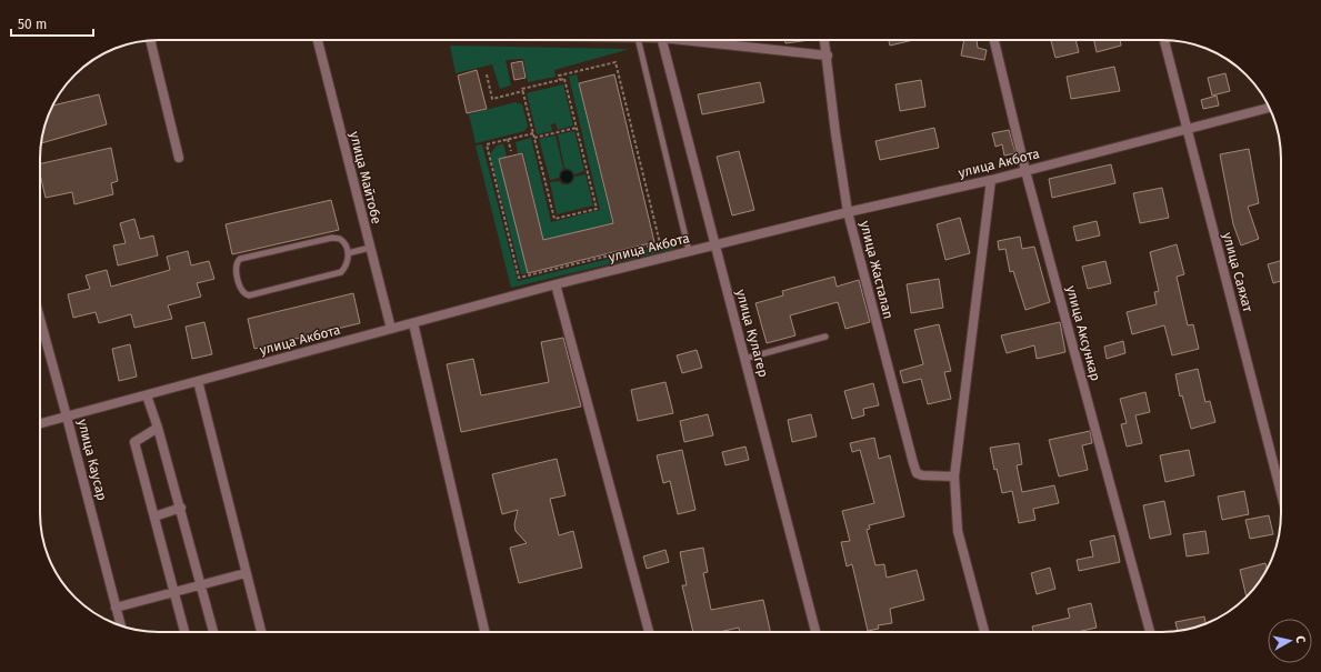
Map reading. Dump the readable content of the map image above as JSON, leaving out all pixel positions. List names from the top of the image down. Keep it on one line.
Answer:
{"streets":{"street":["улица Акбота","улица Майтобе","улица Жасталап","улица Саяхат","улица Кулагер","улица Аксункар","улица Каусар"]},"crossings":[["улица Акбота","улица Майтобе"],["улица Акбота","улица Жасталап"],["улица Акбота","улица Саяхат"],["улица Акбота","улица Кулагер"],["улица Акбота","улица Аксункар"],["улица Акбота","улица Каусар"]],"scale_bar":"50 m","north":"right"}
